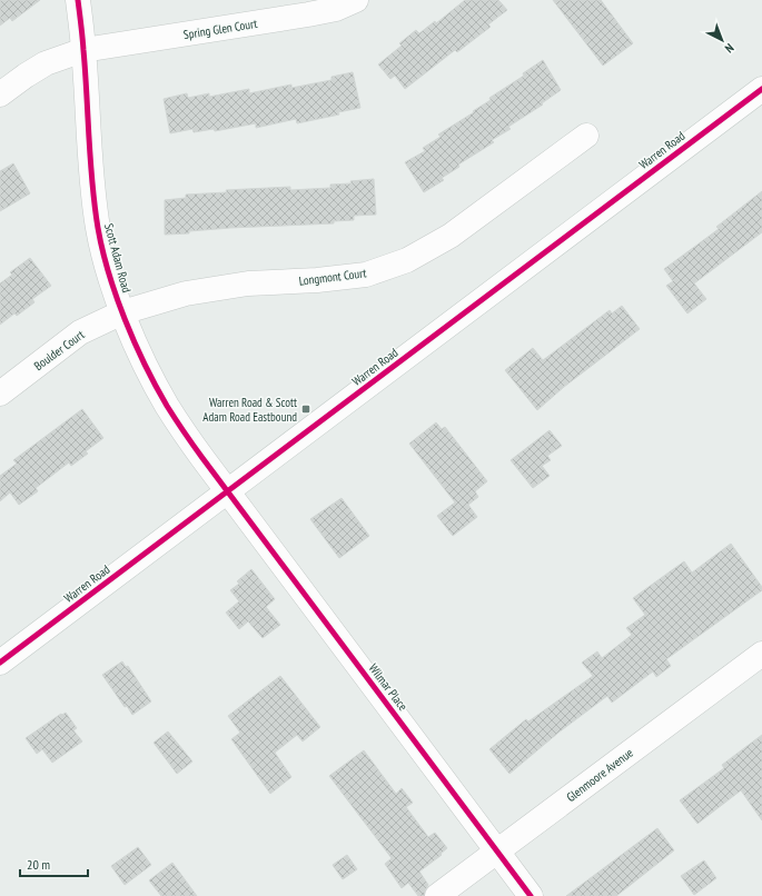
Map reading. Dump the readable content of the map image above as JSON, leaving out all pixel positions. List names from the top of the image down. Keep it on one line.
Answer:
{"streets":{"street":["Spring Glen Court","Warren Road","Scott Adam Road","Longmont Court","Boulder Court","Wilmar Place","Glenmoore Avenue"]},"crossings":[["Spring Glen Court","Scott Adam Road"],["Warren Road","Scott Adam Road"],["Warren Road","Wilmar Place"],["Scott Adam Road","Longmont Court"],["Scott Adam Road","Boulder Court"],["Scott Adam Road","Wilmar Place"],["Longmont Court","Boulder Court"],["Wilmar Place","Glenmoore Avenue"]],"places":{"transit":["Warren Road & Scott Adam Road Eastbound"]},"scale_bar":"20 m","north":"bottom right"}
